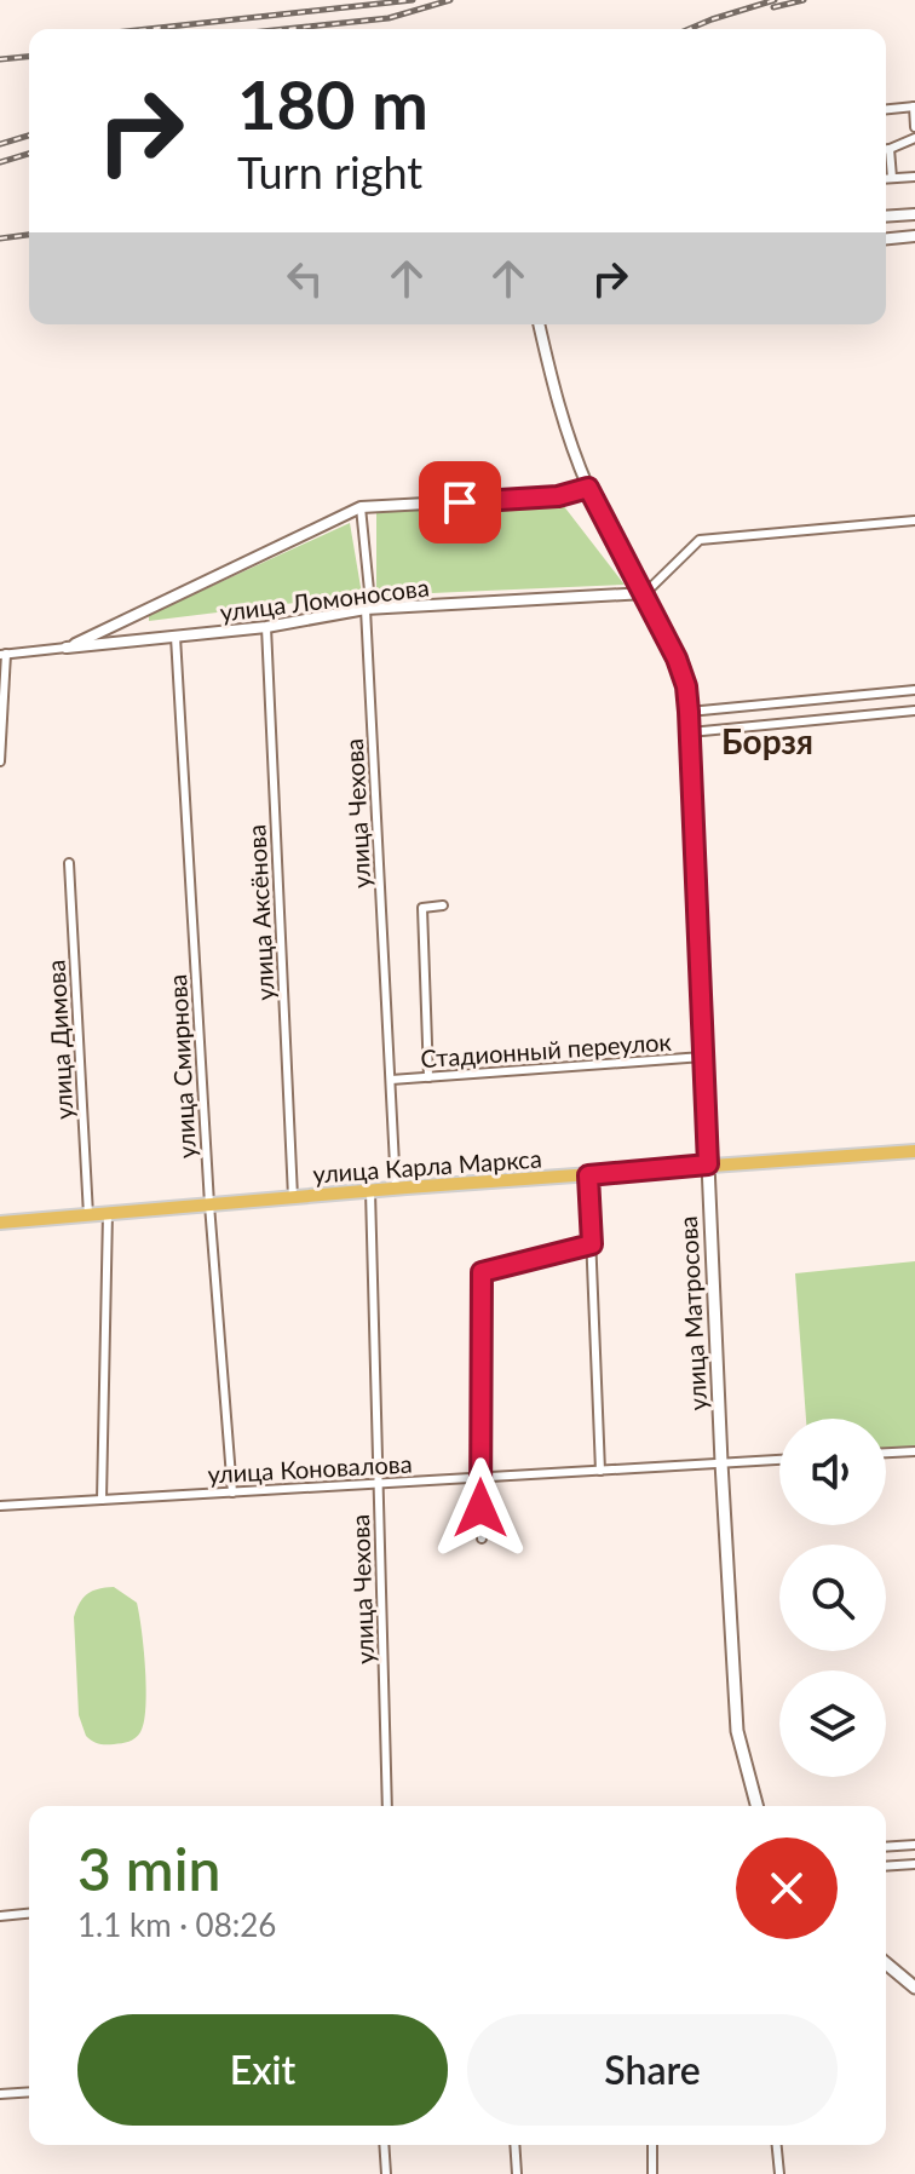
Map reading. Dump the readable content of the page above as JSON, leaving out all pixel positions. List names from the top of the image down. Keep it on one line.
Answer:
{"streets":{"highway":["улица Карла Маркса"],"main road":["улица Матросова"],"street":["улица Ломоносова","улица Чехова","улица Аксёнова","улица Димова","Стадионный переулок","улица Смирнова","улица Коновалова"]},"crossings":[["улица Ломоносова","улица Чехова"],["улица Ломоносова","улица Аксёнова"],["улица Ломоносова","улица Смирнова"],["улица Ломоносова","улица Матросова"],["улица Чехова","Стадионный переулок"],["улица Чехова","улица Карла Маркса"],["улица Чехова","улица Коновалова"],["улица Аксёнова","улица Карла Маркса"],["улица Димова","улица Карла Маркса"],["Стадионный переулок","улица Матросова"],["улица Смирнова","улица Карла Маркса"],["улица Смирнова","улица Коновалова"],["улица Карла Маркса","улица Матросова"],["улица Матросова","улица Коновалова"]],"districts":["Борзя"],"page":{"turn":["180 m","Turn right"],"heading":["3 min","1.1 km · 08:26"],"buttons":["Exit","Share"]}}
